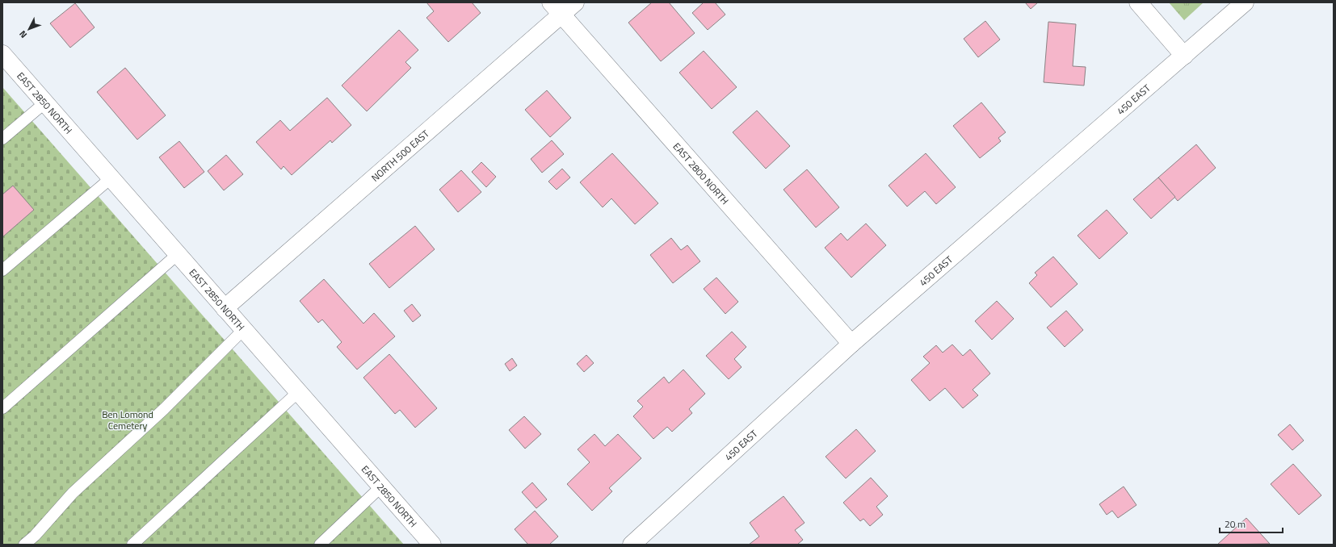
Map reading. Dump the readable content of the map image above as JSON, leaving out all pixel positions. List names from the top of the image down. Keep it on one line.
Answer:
{"streets":{"street":["450 EAST","EAST 2850 NORTH","NORTH 500 EAST","EAST 2800 NORTH"]},"crossings":[["450 EAST","EAST 2800 NORTH"],["EAST 2850 NORTH","NORTH 500 EAST"],["NORTH 500 EAST","EAST 2800 NORTH"]],"parks":["Ben Lomond Cemetery"],"scale_bar":"20 m","north":"bottom left"}
